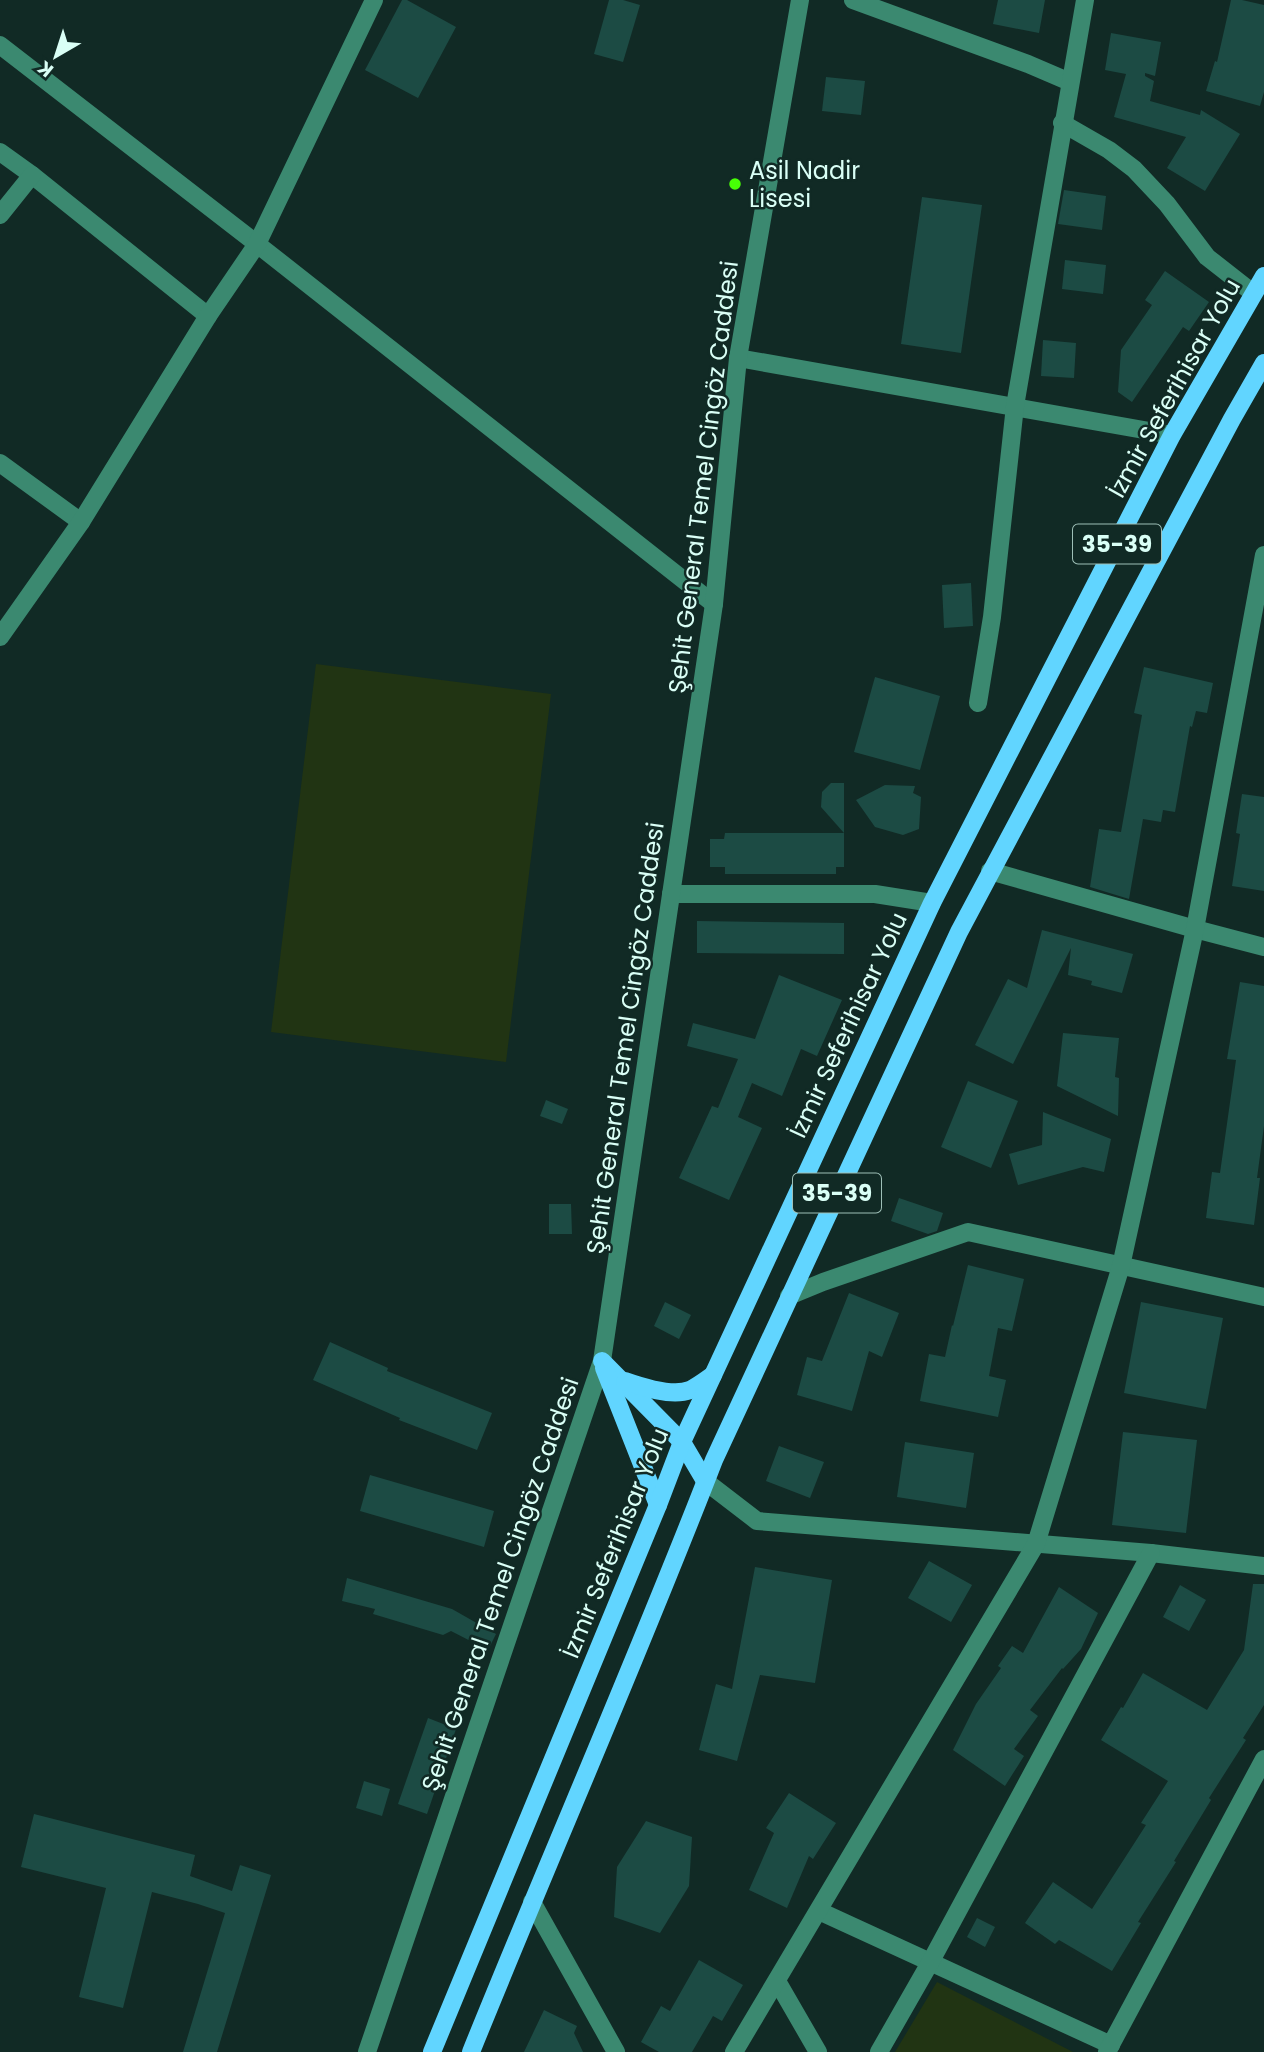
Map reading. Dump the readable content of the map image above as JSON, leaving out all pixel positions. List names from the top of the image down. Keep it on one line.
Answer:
{"streets":{"main road":["İzmir Seferihisar Yolu","35-39"],"street":["Şehit General Temel Cingöz Caddesi"]},"places":["Asil Nadir Lisesi"],"north":"bottom left"}
